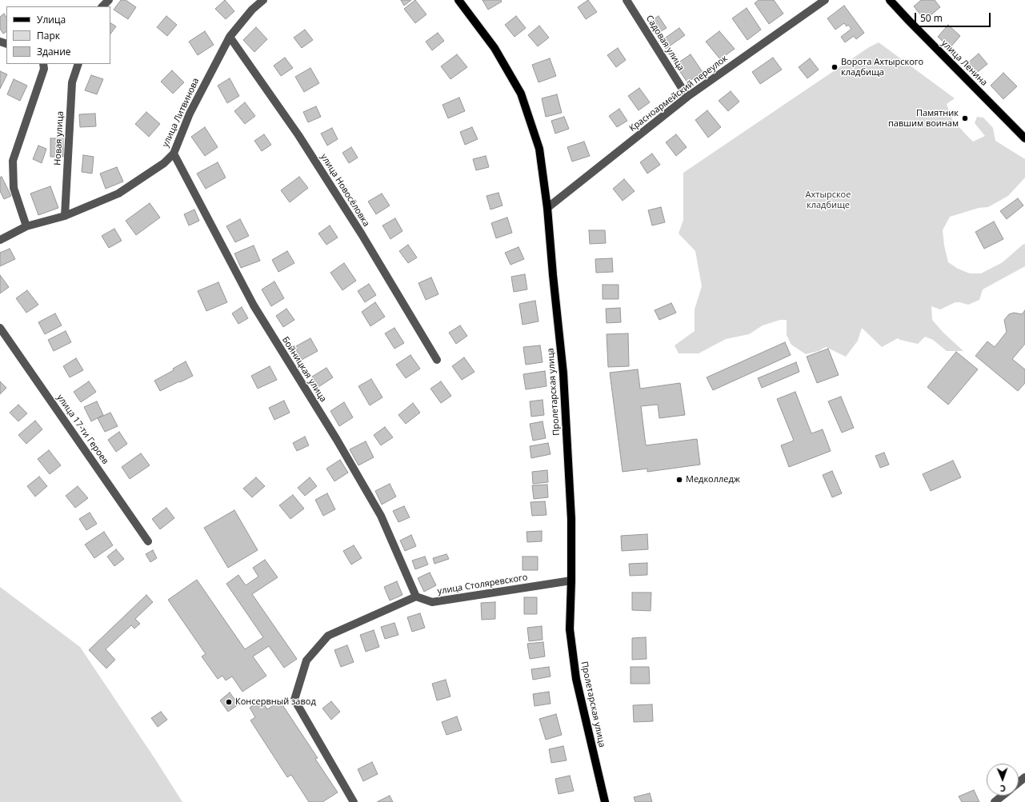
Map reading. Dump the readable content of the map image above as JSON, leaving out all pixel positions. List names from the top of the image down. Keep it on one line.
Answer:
{"streets":{"main road":["улица Ленина","Пролетарская улица"],"street":["Садовая улица","Красноармейский переулок","улица Литвинова","Новая улица","улица Новосёловка","Бойницкая улица","улица 17-ти Героев","улица Столяревского"]},"crossings":[["Садовая улица","Красноармейский переулок"],["Красноармейский переулок","Пролетарская улица"],["улица Литвинова","Новая улица"],["улица Литвинова","улица Новосёловка"],["улица Литвинова","Бойницкая улица"],["Бойницкая улица","улица Столяревского"],["Пролетарская улица","улица Столяревского"]],"parks":["Ахтырское кладбище"],"places":["Ворота Ахтырского кладбища","Памятник павшим воинам","Медколледж","Консервный завод"],"legend":["Улица","Парк","Здание"],"scale_bar":"50 m","north":"bottom"}
